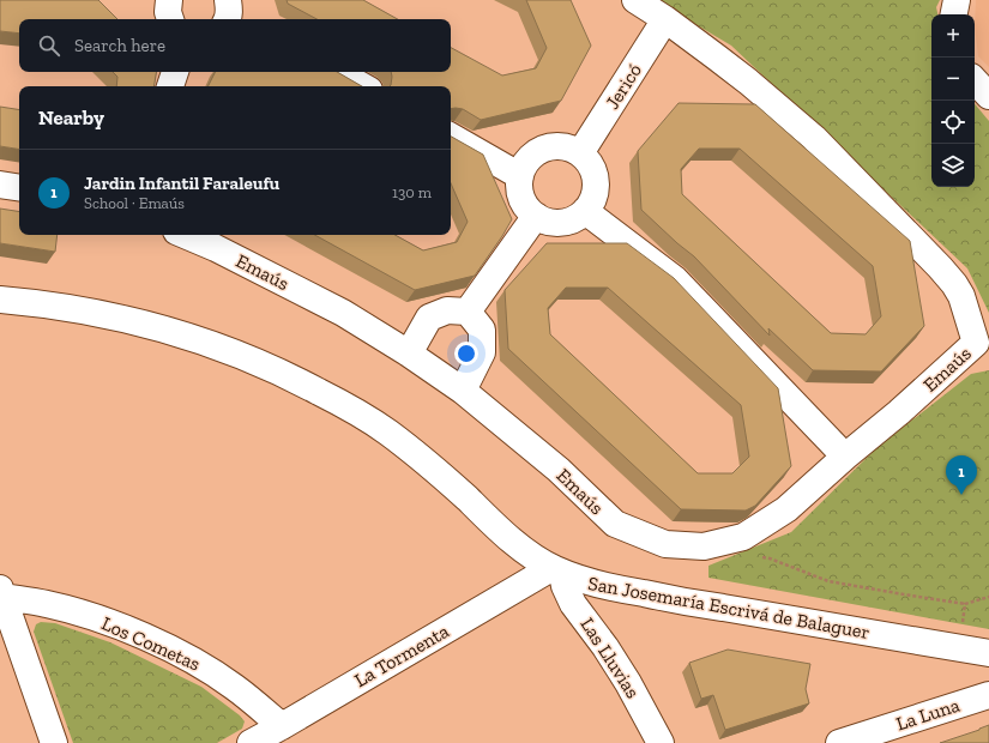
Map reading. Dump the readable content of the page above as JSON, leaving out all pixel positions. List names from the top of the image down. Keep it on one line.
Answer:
{"streets":{"street":["Jericó","Emaús","San Josemaría Escrivá de Balaguer","Los Cometas","La Tormenta","Las Lluvias","La Luna"]},"crossings":[["San Josemaría Escrivá de Balaguer","La Tormenta"],["San Josemaría Escrivá de Balaguer","Las Lluvias"],["Los Cometas","La Tormenta"],["La Tormenta","Las Lluvias"]],"page":{"map_buttons":["+","−"],"search":"Search here","heading":"Nearby","list":[{"mark":"1","name":"Jardin Infantil Faraleufu","note":"School · Emaús","value":"130 m"}],"pins":"1"}}
